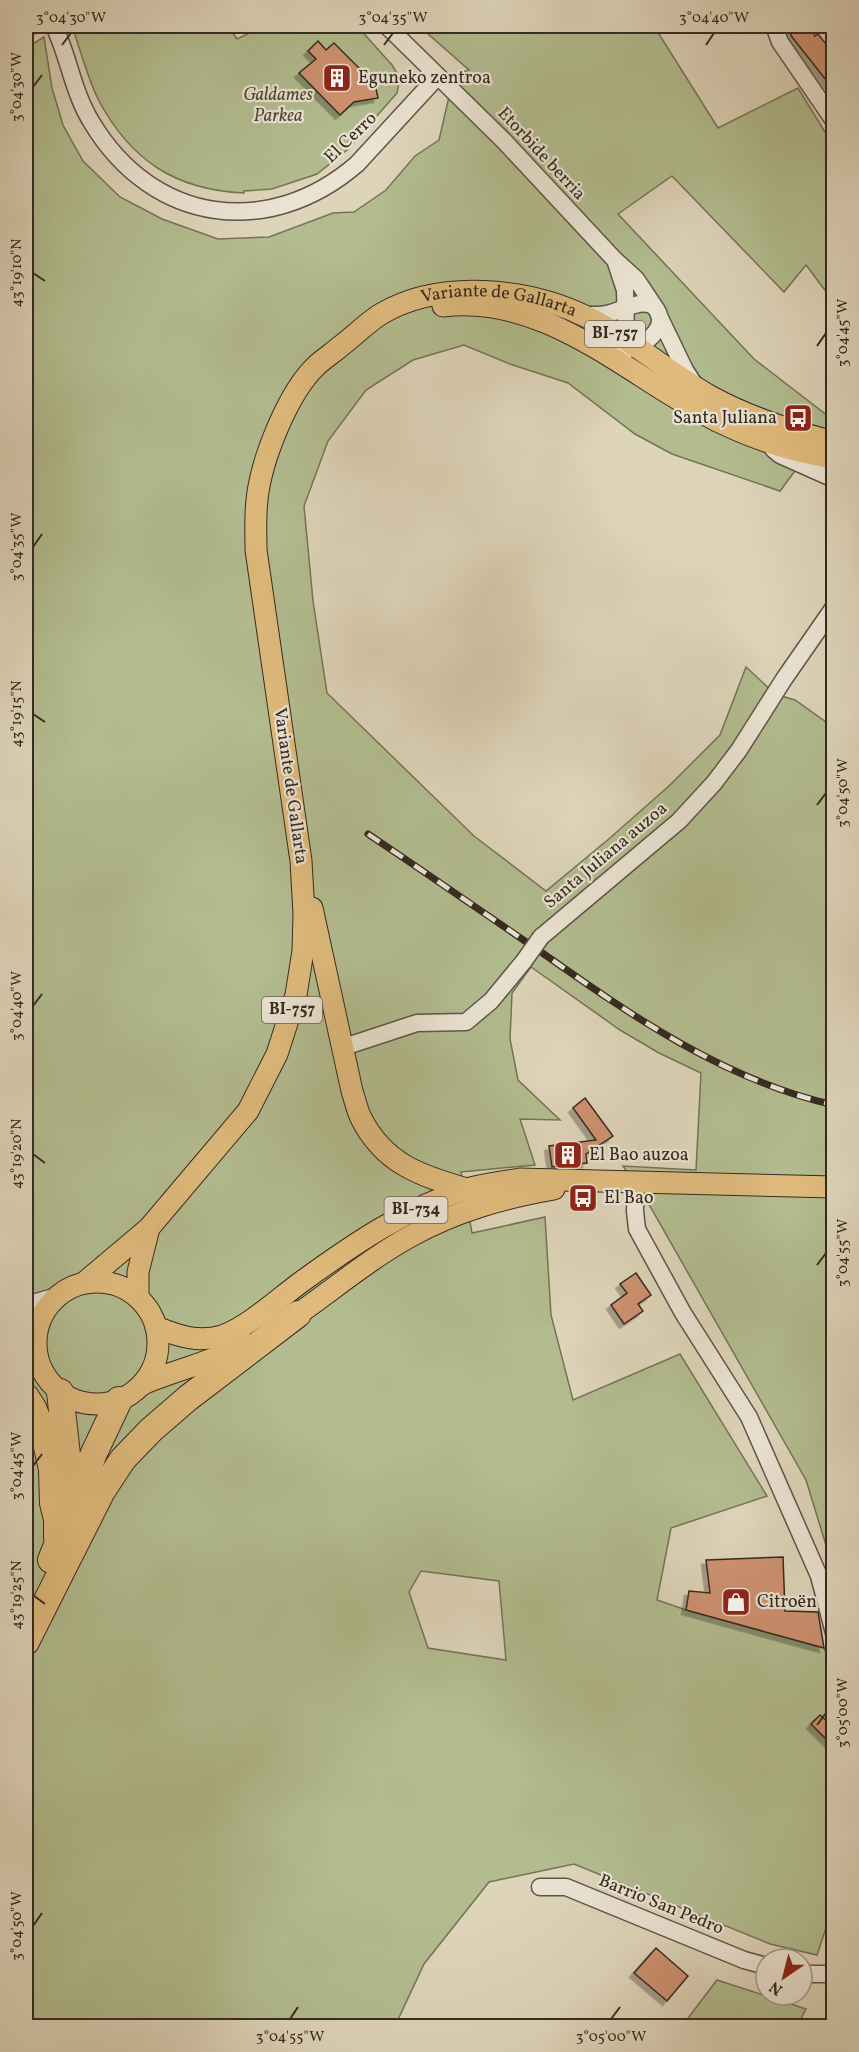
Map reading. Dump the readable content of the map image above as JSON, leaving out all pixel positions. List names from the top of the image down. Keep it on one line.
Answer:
{"streets":{"main road":["Variante de Gallarta","BI-757","BI-734"],"street":["El Cerro","Etorbide berria","Santa Juliana auzoa","Barrio San Pedro"]},"crossings":[["El Cerro","Etorbide berria"],["Etorbide berria","Variante de Gallarta"],["Variante de Gallarta","BI-734"]],"parks":["Galdames Parkea"],"places":{"building":["Eguneko zentroa","El Bao auzoa"],"bus stop":["Santa Juliana","El Bao"],"shop":["Citroën"]},"north":"bottom left","coordinates":["3°04'30\"W","3°04'35\"W","3°04'40\"W","43°19'10\"N","3°04'45\"W","43°19'15\"N","3°04'50\"W","43°19'20\"N","3°04'55\"W","43°19'25\"N","3°05'00\"W"]}
